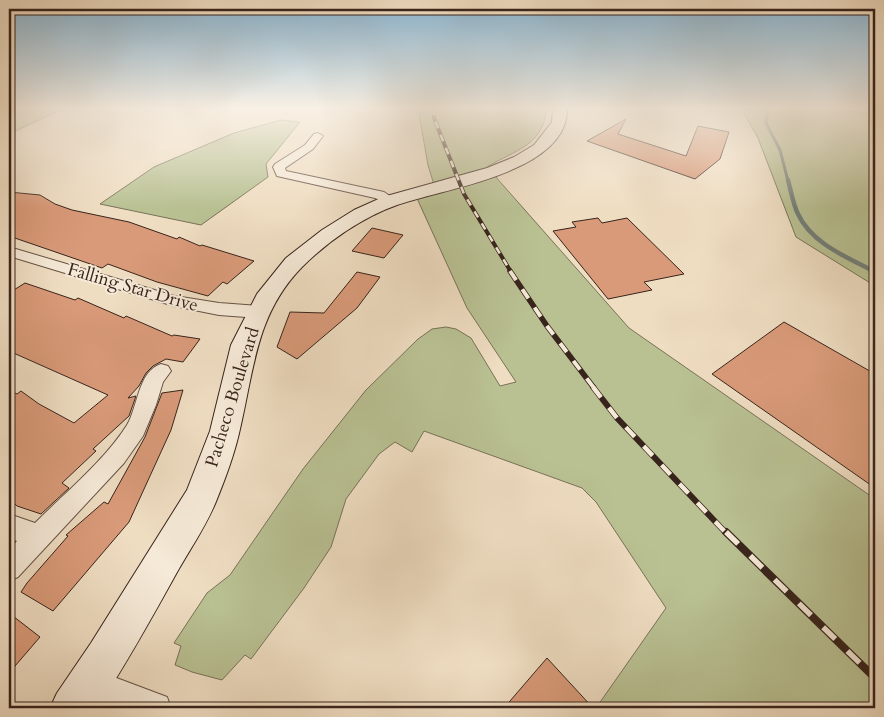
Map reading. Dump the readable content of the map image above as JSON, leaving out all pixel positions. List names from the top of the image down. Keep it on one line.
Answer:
{"streets":{"main road":["Pacheco Boulevard"],"street":["Falling Star Drive"]},"crossings":[["Falling Star Drive","Pacheco Boulevard"]]}
